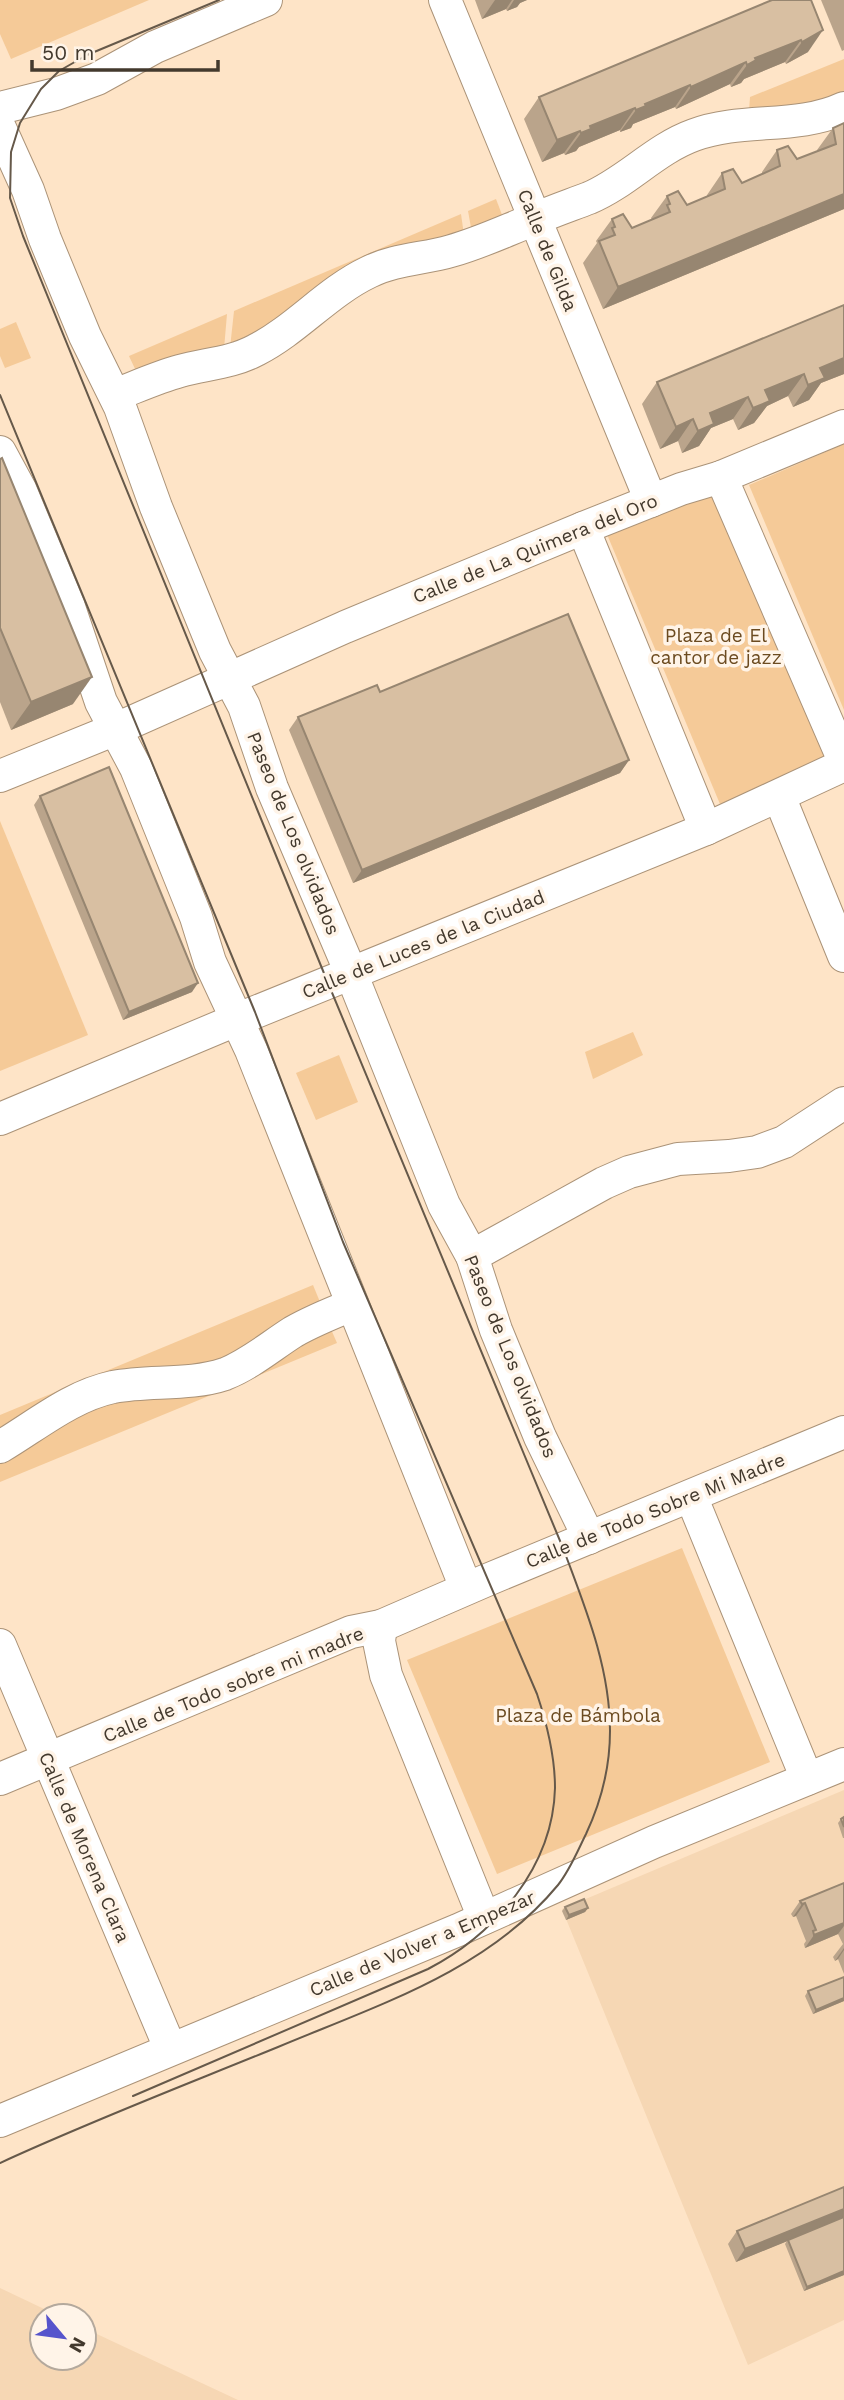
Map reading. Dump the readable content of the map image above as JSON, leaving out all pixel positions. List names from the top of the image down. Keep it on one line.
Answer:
{"streets":{"street":["Calle de Gilda","Calle de La Quimera del Oro","Paseo de Los olvidados","Calle de Luces de la Ciudad","Calle de Todo Sobre Mi Madre","Calle de Todo sobre mi madre","Calle de Morena Clara","Calle de Volver a Empezar"]},"crossings":[["Calle de Gilda","Calle de La Quimera del Oro"],["Calle de La Quimera del Oro","Paseo de Los olvidados"],["Paseo de Los olvidados","Calle de Luces de la Ciudad"],["Paseo de Los olvidados","Calle de Todo Sobre Mi Madre"],["Calle de Todo Sobre Mi Madre","Calle de Todo sobre mi madre"],["Calle de Todo sobre mi madre","Calle de Morena Clara"],["Calle de Morena Clara","Calle de Volver a Empezar"]],"parks":["Plaza de El cantor de jazz","Plaza de Bámbola"],"scale_bar":"50 m","north":"bottom right"}
